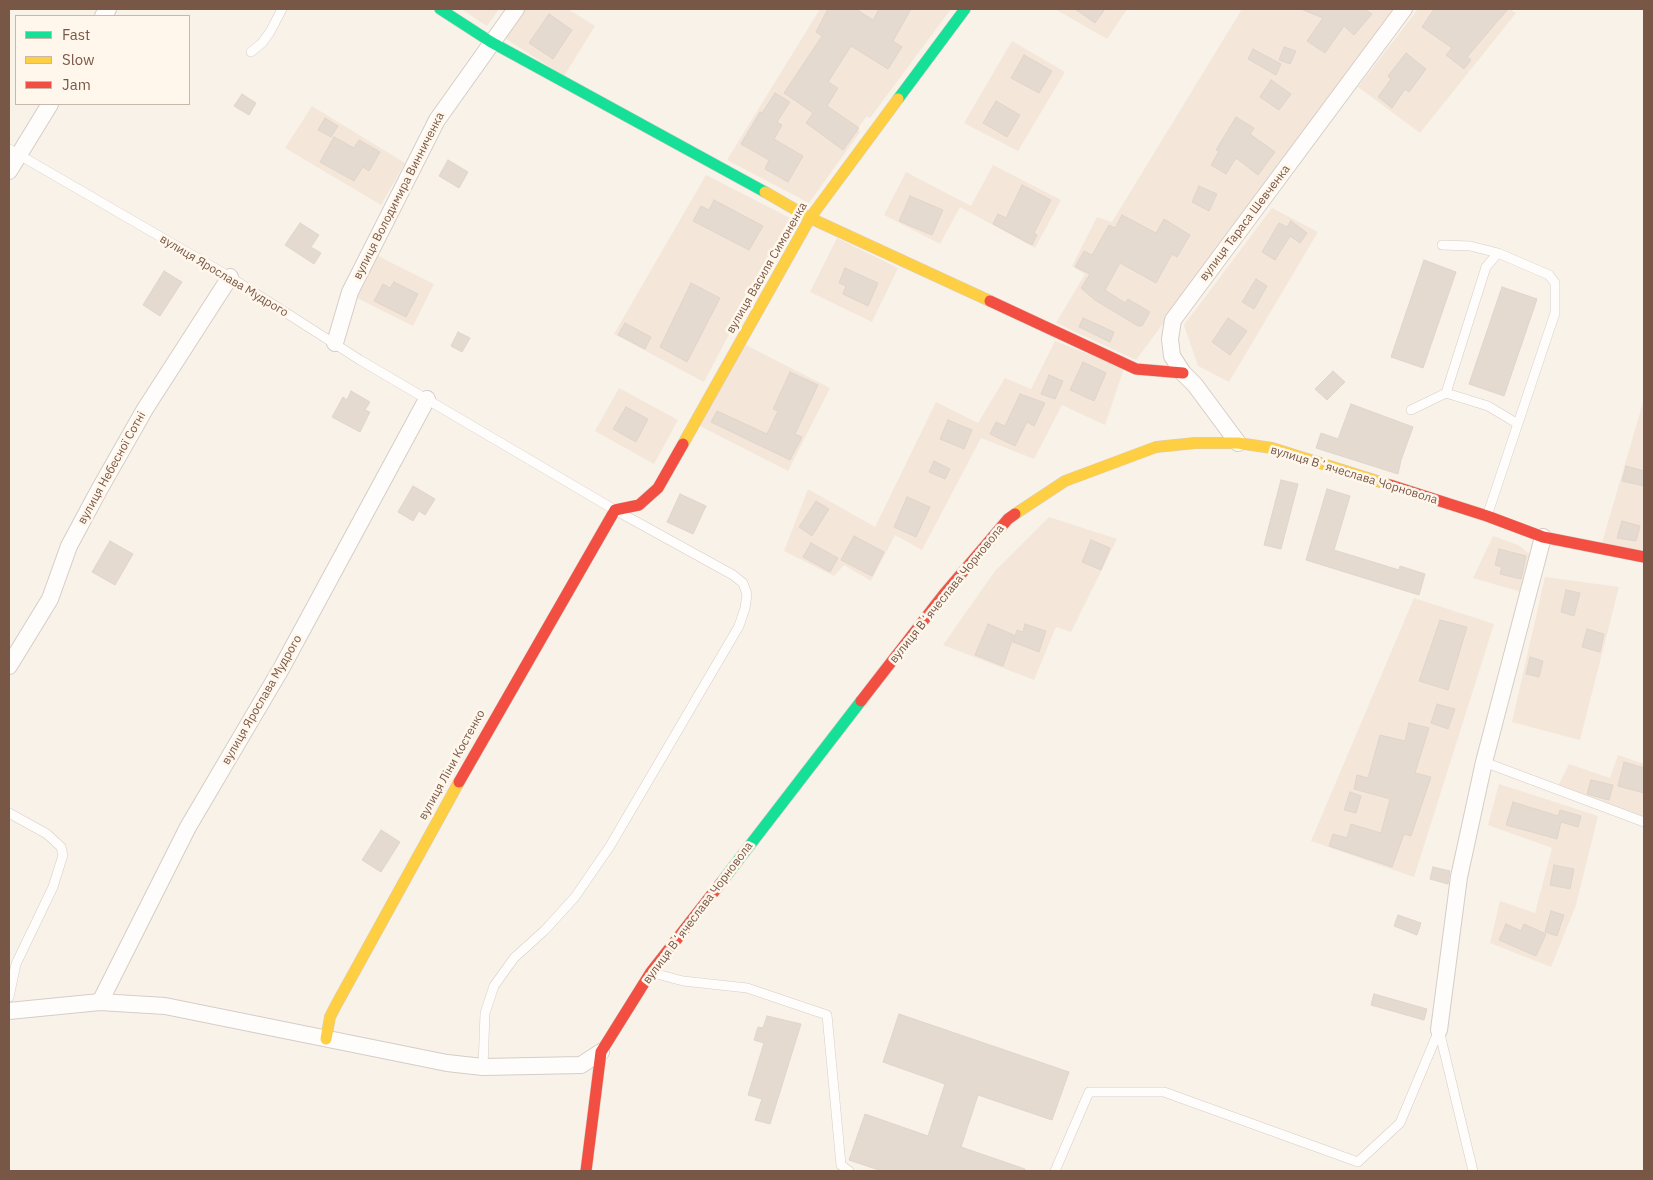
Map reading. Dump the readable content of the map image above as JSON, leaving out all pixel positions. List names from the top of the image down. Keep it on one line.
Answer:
{"streets":{"street":["вулиця Володимира Винниченка","вулиця Тараса Шевченка","вулиця Василя Симоненка","вулиця Ярослава Мудрого","вулиця Небесної Сотні","вулиця Вʼячеслава Чорновола","вулиця Ліни Костенко"]},"crossings":[["вулиця Володимира Винниченка","вулиця Ярослава Мудрого"],["вулиця Тараса Шевченка","вулиця Вʼячеслава Чорновола"],["вулиця Василя Симоненка","вулиця Ярослава Мудрого"],["вулиця Василя Симоненка","вулиця Ліни Костенко"],["вулиця Ярослава Мудрого","вулиця Небесної Сотні"],["вулиця Ярослава Мудрого","вулиця Ліни Костенко"]],"legend":["Fast","Slow","Jam"]}
